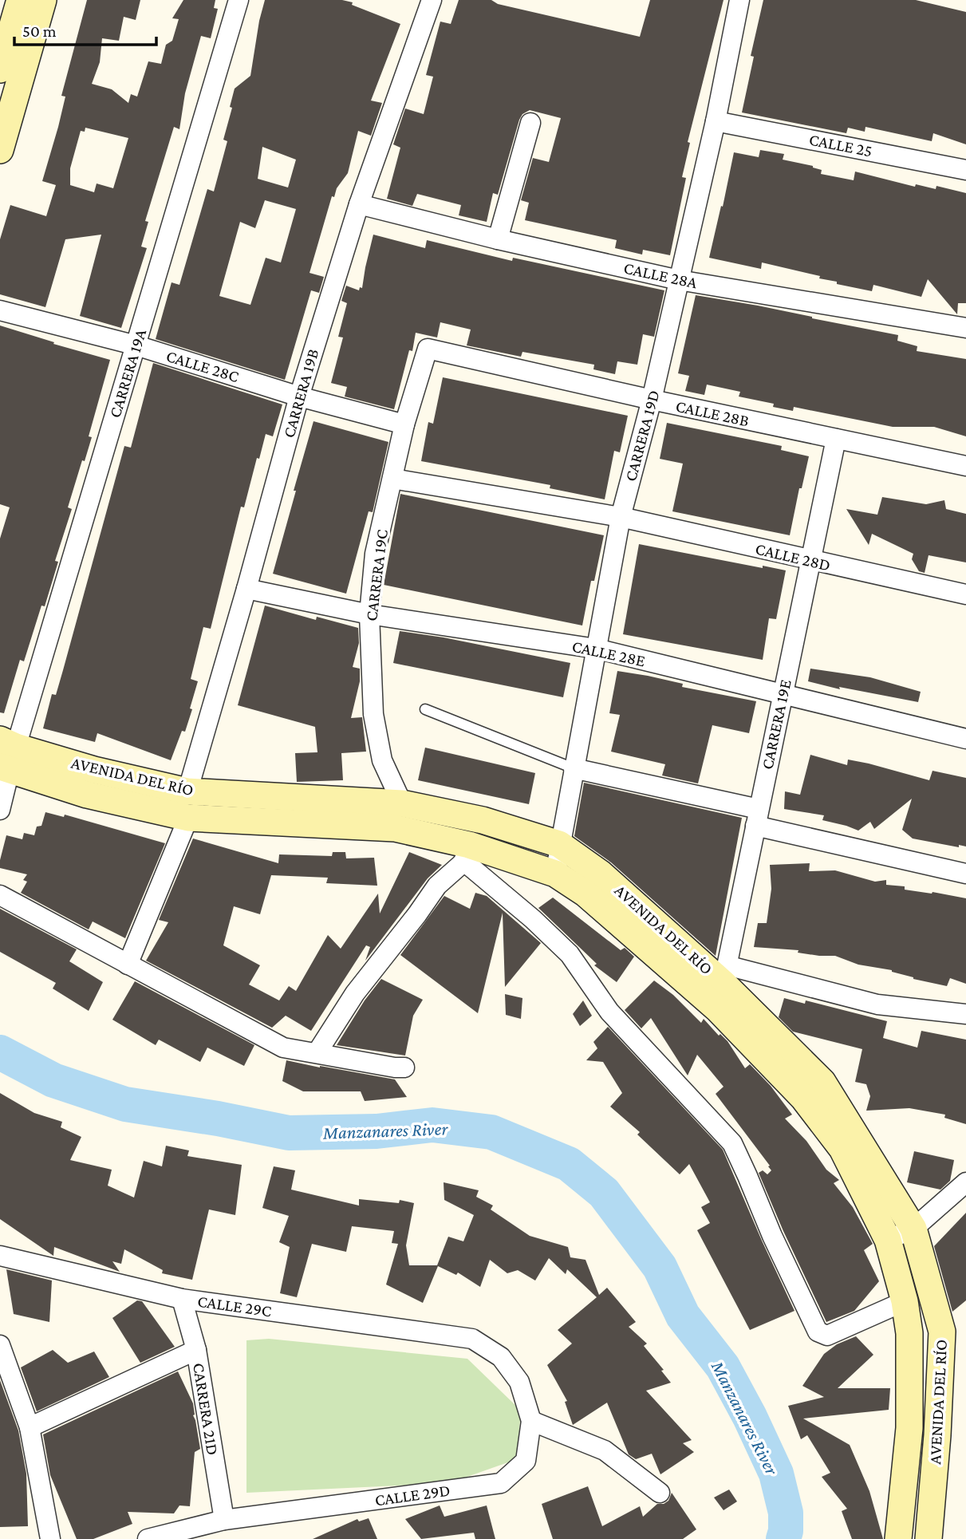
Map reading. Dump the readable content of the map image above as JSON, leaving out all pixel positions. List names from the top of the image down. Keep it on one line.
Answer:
{"streets":{"main road":["AVENIDA DEL RÍO"],"street":["CALLE 25","CALLE 28A","CALLE 28C","CARRERA 19A","CARRERA 19B","CALLE 28B","CARRERA 19D","CALLE 28D","CARRERA 19C","CALLE 28E","CARRERA 19E","CALLE 29C","CARRERA 21D","CALLE 29D"]},"crossings":[["CALLE 25","CARRERA 19D"],["CALLE 28A","CARRERA 19B"],["CALLE 28A","CARRERA 19D"],["CALLE 28C","CARRERA 19A"],["CALLE 28C","CARRERA 19B"],["CALLE 28C","CARRERA 19C"],["CARRERA 19A","AVENIDA DEL RÍO"],["CARRERA 19B","CALLE 28E"],["CARRERA 19B","AVENIDA DEL RÍO"],["CALLE 28B","CARRERA 19D"],["CALLE 28B","CARRERA 19C"],["CALLE 28B","CARRERA 19E"],["CARRERA 19D","CALLE 28D"],["CARRERA 19D","CALLE 28E"],["CARRERA 19D","AVENIDA DEL RÍO"],["CALLE 28D","CARRERA 19C"],["CALLE 28D","CARRERA 19E"],["CARRERA 19C","CALLE 28E"],["CARRERA 19C","AVENIDA DEL RÍO"],["CALLE 28E","CARRERA 19E"],["CARRERA 19E","AVENIDA DEL RÍO"],["CALLE 29C","CARRERA 21D"],["CALLE 29C","CALLE 29D"],["CARRERA 21D","CALLE 29D"]],"water":["Manzanares River"],"scale_bar":"50 m"}
